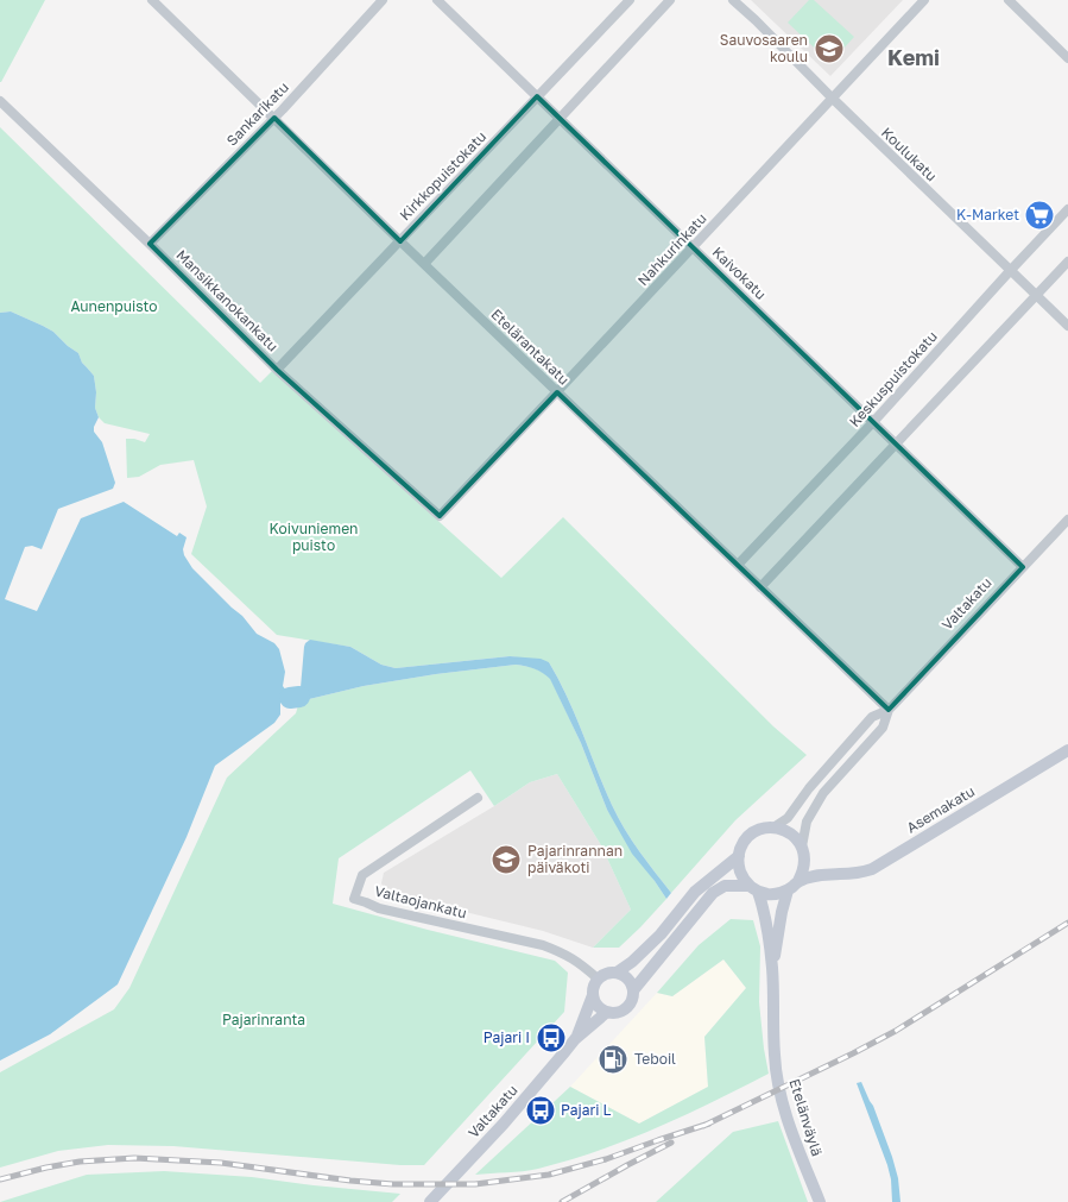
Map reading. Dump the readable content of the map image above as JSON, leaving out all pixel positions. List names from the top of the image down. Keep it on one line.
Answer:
{"streets":{"main road":["Valtakatu","Asemakatu","Etelänväylä"],"street":["Sankarikatu","Koulukatu","Kirkkopuistokatu","Nahkurinkatu","Kaivokatu","Mansikkanokankatu","Etelärantakatu","Keskuspuistokatu","Valtaojankatu"]},"crossings":[["Sankarikatu","Mansikkanokankatu"],["Sankarikatu","Etelärantakatu"],["Koulukatu","Nahkurinkatu"],["Koulukatu","Keskuspuistokatu"],["Kirkkopuistokatu","Kaivokatu"],["Kirkkopuistokatu","Mansikkanokankatu"],["Kirkkopuistokatu","Etelärantakatu"],["Nahkurinkatu","Kaivokatu"],["Nahkurinkatu","Mansikkanokankatu"],["Nahkurinkatu","Etelärantakatu"],["Kaivokatu","Keskuspuistokatu"],["Kaivokatu","Valtakatu"],["Etelärantakatu","Keskuspuistokatu"],["Etelärantakatu","Valtakatu"],["Valtakatu","Asemakatu"],["Valtakatu","Valtaojankatu"],["Valtakatu","Etelänväylä"],["Asemakatu","Etelänväylä"]],"districts":["Kemi"],"parks":["Aunenpuisto","Koivuniemen puisto","Pajarinranta"],"places":{"school or university":["Sauvosaaren koulu","Pajarinrannan päiväkoti"],"supermarket":["K-Market"],"bus stop":["Pajari I","Pajari L"],"fuel station":["Teboil"]}}
